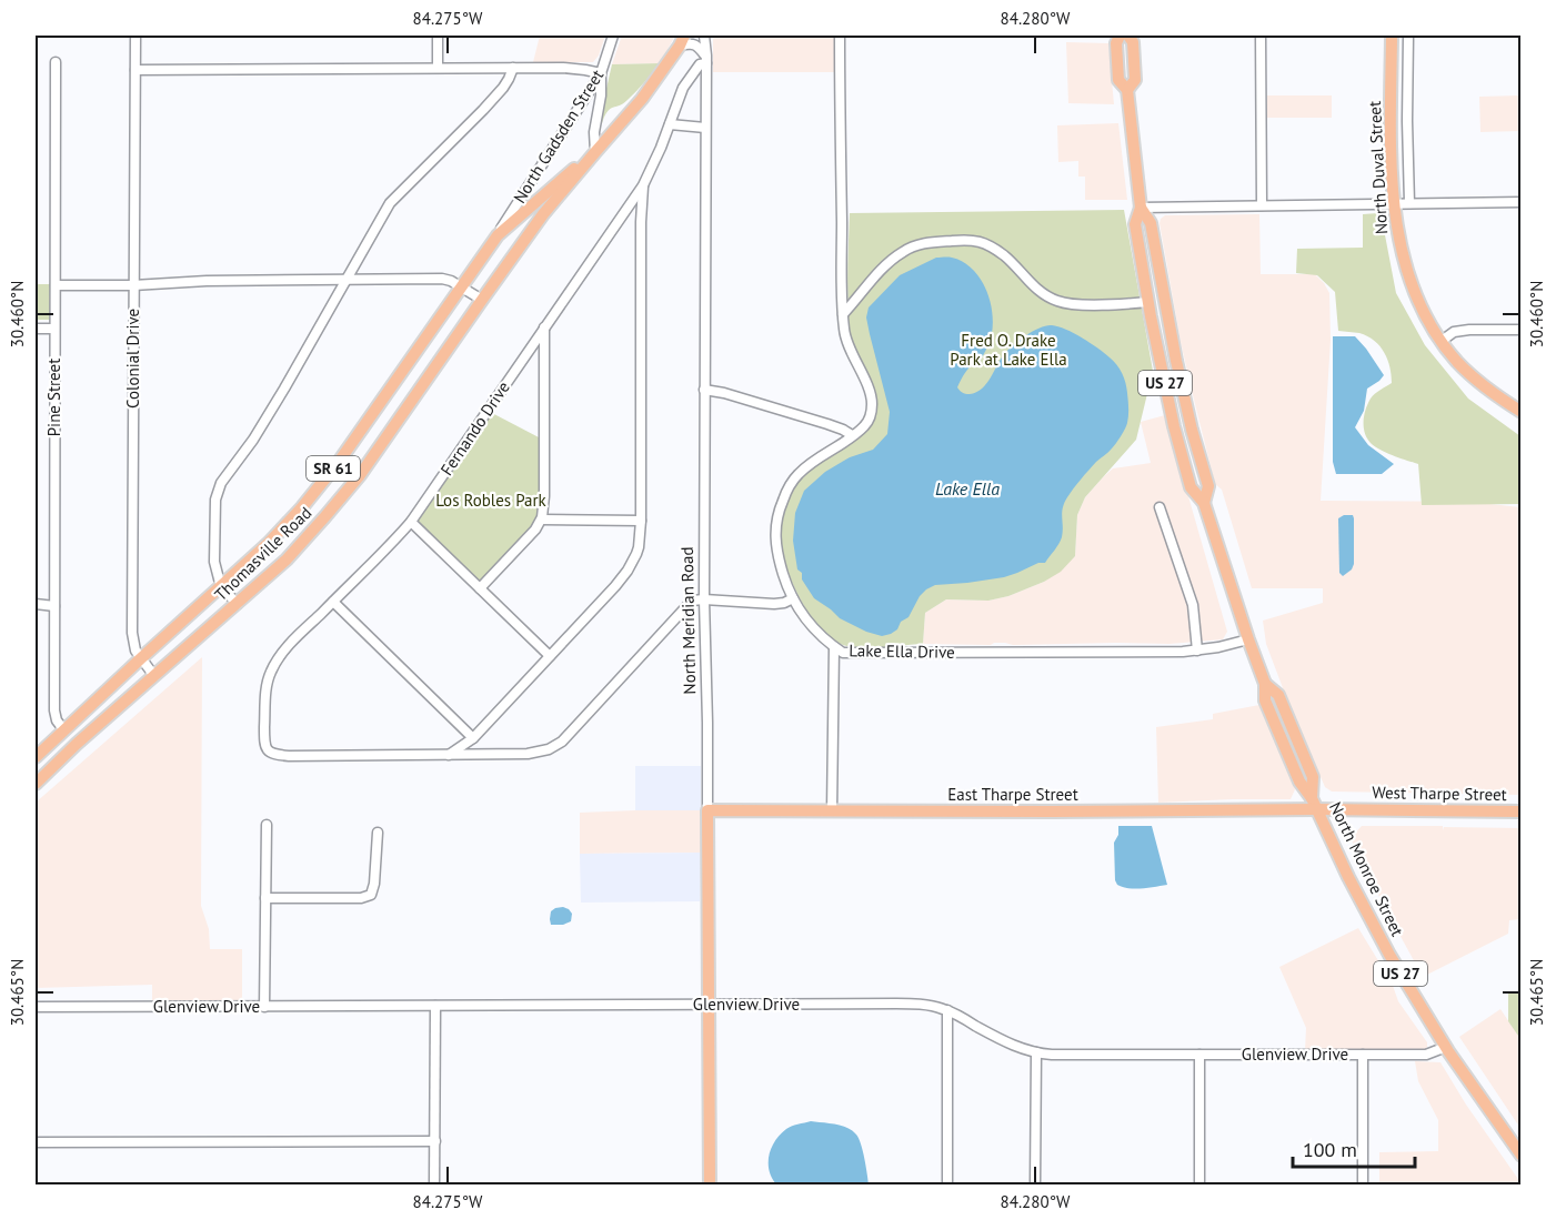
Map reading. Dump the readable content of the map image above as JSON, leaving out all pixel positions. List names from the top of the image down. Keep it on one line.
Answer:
{"streets":{"main road":["North Duval Street","US 27","SR 61","Thomasville Road","North Meridian Road","West Tharpe Street","East Tharpe Street","North Monroe Street"],"street":["North Gadsden Street","Colonial Drive","Pine Street","Fernando Drive","Lake Ella Drive","Glenview Drive"]},"crossings":[["North Gadsden Street","Thomasville Road"],["Colonial Drive","Thomasville Road"],["Pine Street","Thomasville Road"],["Fernando Drive","North Meridian Road"],["North Meridian Road","East Tharpe Street"],["North Meridian Road","Glenview Drive"],["Lake Ella Drive","North Monroe Street"],["West Tharpe Street","East Tharpe Street"],["West Tharpe Street","North Monroe Street"],["East Tharpe Street","North Monroe Street"],["North Monroe Street","Glenview Drive"]],"water":["Lake Ella"],"parks":["Fred O. Drake Park at Lake Ella","Los Robles Park"],"scale_bar":"100 m","coordinates":["84.275°W","84.280°W","30.460°N","30.465°N"]}
